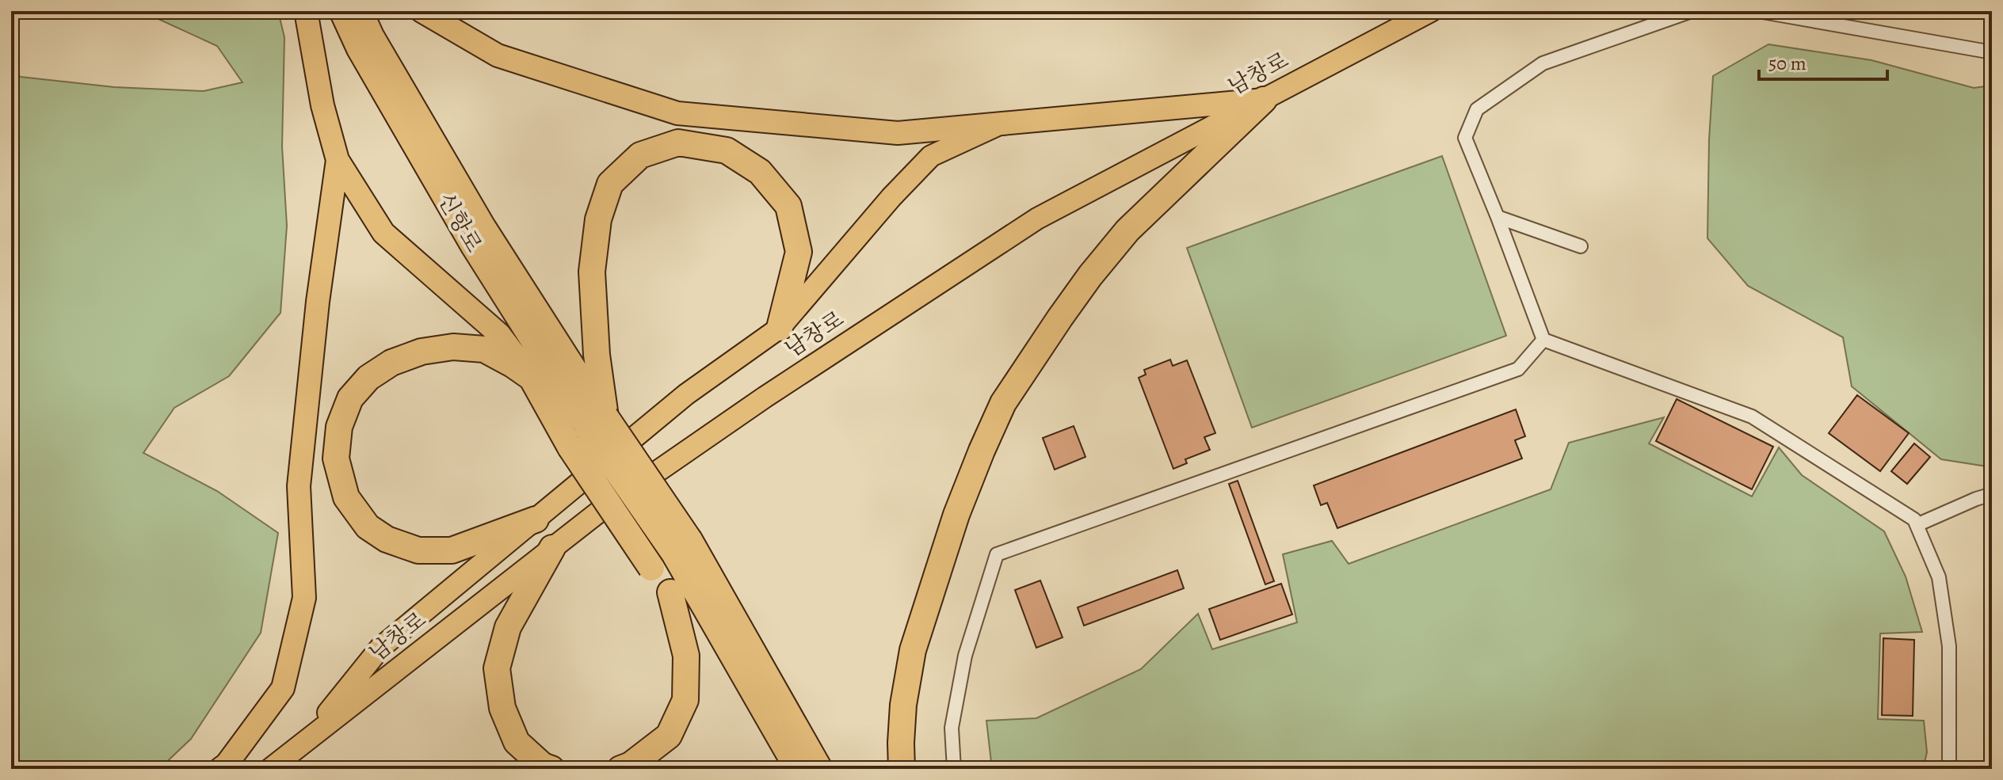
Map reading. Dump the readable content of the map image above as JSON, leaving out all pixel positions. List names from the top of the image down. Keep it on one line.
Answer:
{"streets":{"highway":["신항로"],"main road":["남창로"]},"scale_bar":"50 m"}
